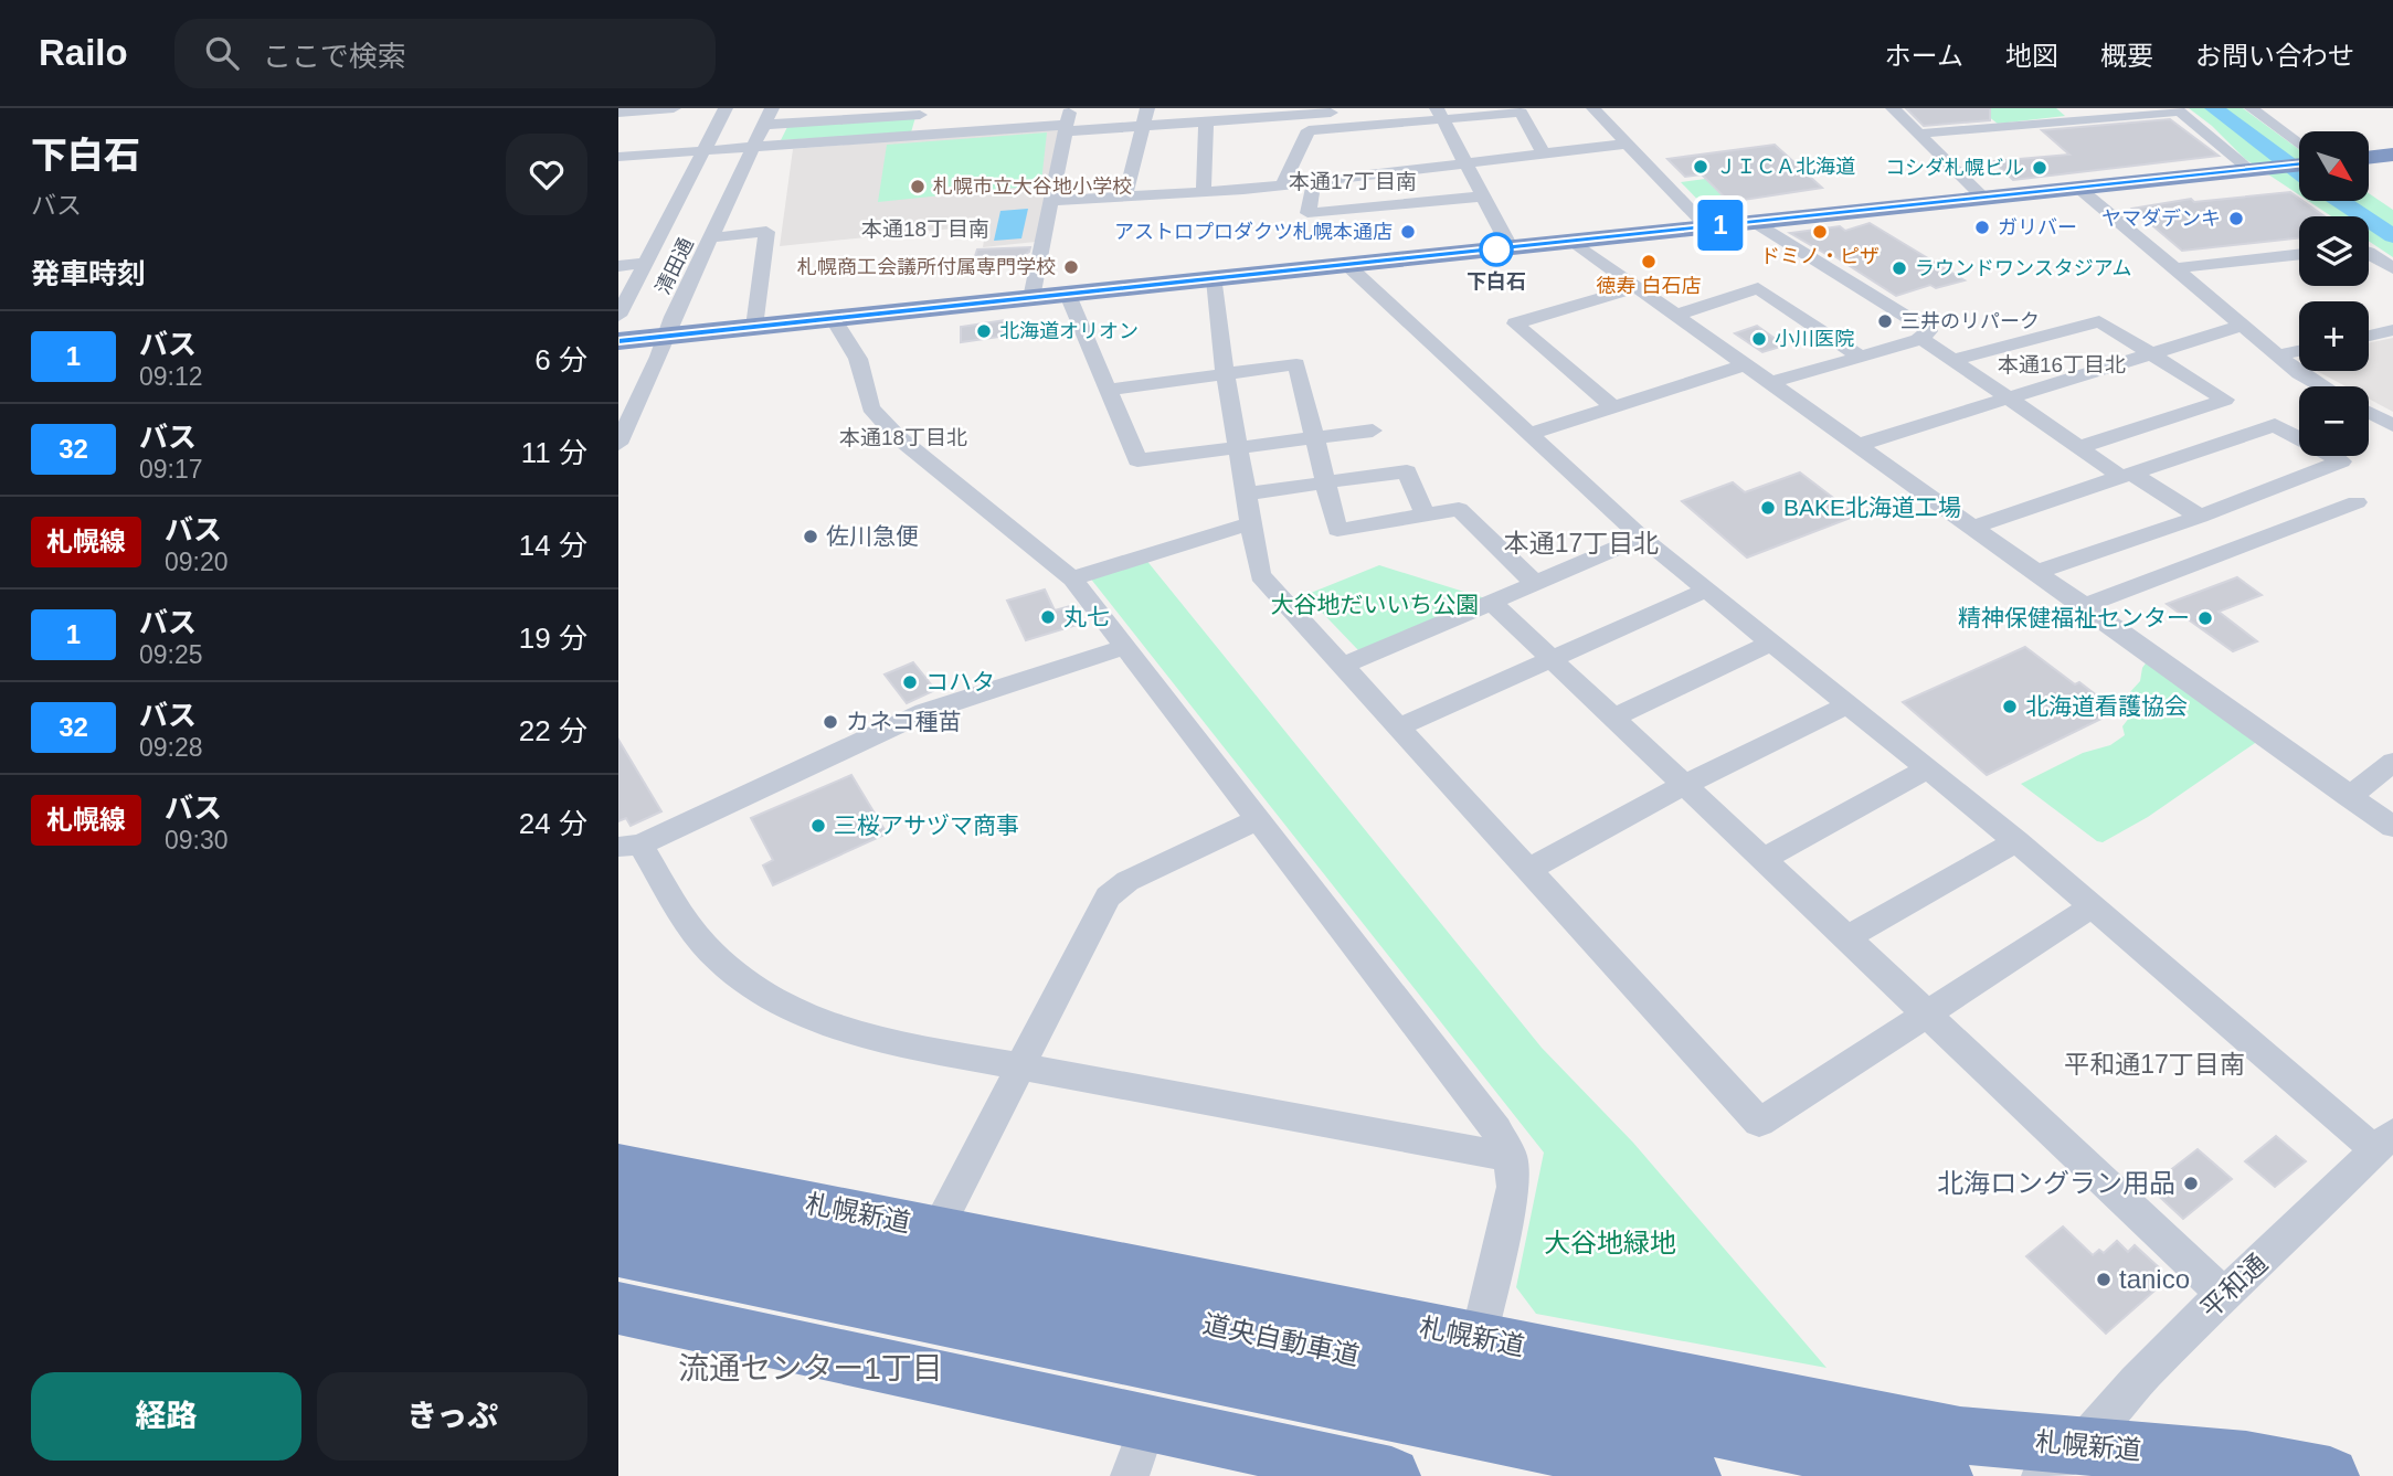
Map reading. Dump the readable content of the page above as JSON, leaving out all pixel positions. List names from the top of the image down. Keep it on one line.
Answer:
{"streets":{"highway":["札幌新道","道央自動車道"],"street":["清田通","平和通"]},"crossings":[["札幌新道","平和通"]],"districts":["本通17丁目南","本通18丁目南","本通16丁目北","本通18丁目北","本通17丁目北","平和通17丁目南","流通センター1丁目"],"parks":["大谷地だいいち公園","大谷地緑地"],"places":["ＪＩＣＡ北海道","コシダ札幌ビル","札幌市立大谷地小学校","ヤマダデンキ","ガリバー","アストロプロダクツ札幌本通店","ドミノ・ピザ","下白石","徳寿 白石店","札幌商工会議所付属専門学校","ラウンドワンスタジアム","三井のリパーク","北海道オリオン","小川医院","BAKE北海道工場","佐川急便","丸七","精神保健福祉センター","コハタ","北海道看護協会","カネコ種苗","三桜アサヅマ商事","北海ロングラン用品","tanico"],"lines":["bus line 1"],"north":"bottom right","page":{"header":"Railo","search":"ここで検索","nav":["ホーム","地図","概要","お問い合わせ"],"heading":[["下白石","バス"],"発車時刻"],"on_map":"1","map_buttons":["+","−"],"list":[{"mark":"1","name":"バス","note":"09:12","value":"6 分"},{"mark":"32","name":"バス","note":"09:17","value":"11 分"},{"mark":"札幌線","name":"バス","note":"09:20","value":"14 分"},{"mark":"1","name":"バス","note":"09:25","value":"19 分"},{"mark":"32","name":"バス","note":"09:28","value":"22 分"},{"mark":"札幌線","name":"バス","note":"09:30","value":"24 分"}],"buttons":["経路","きっぷ"]}}
